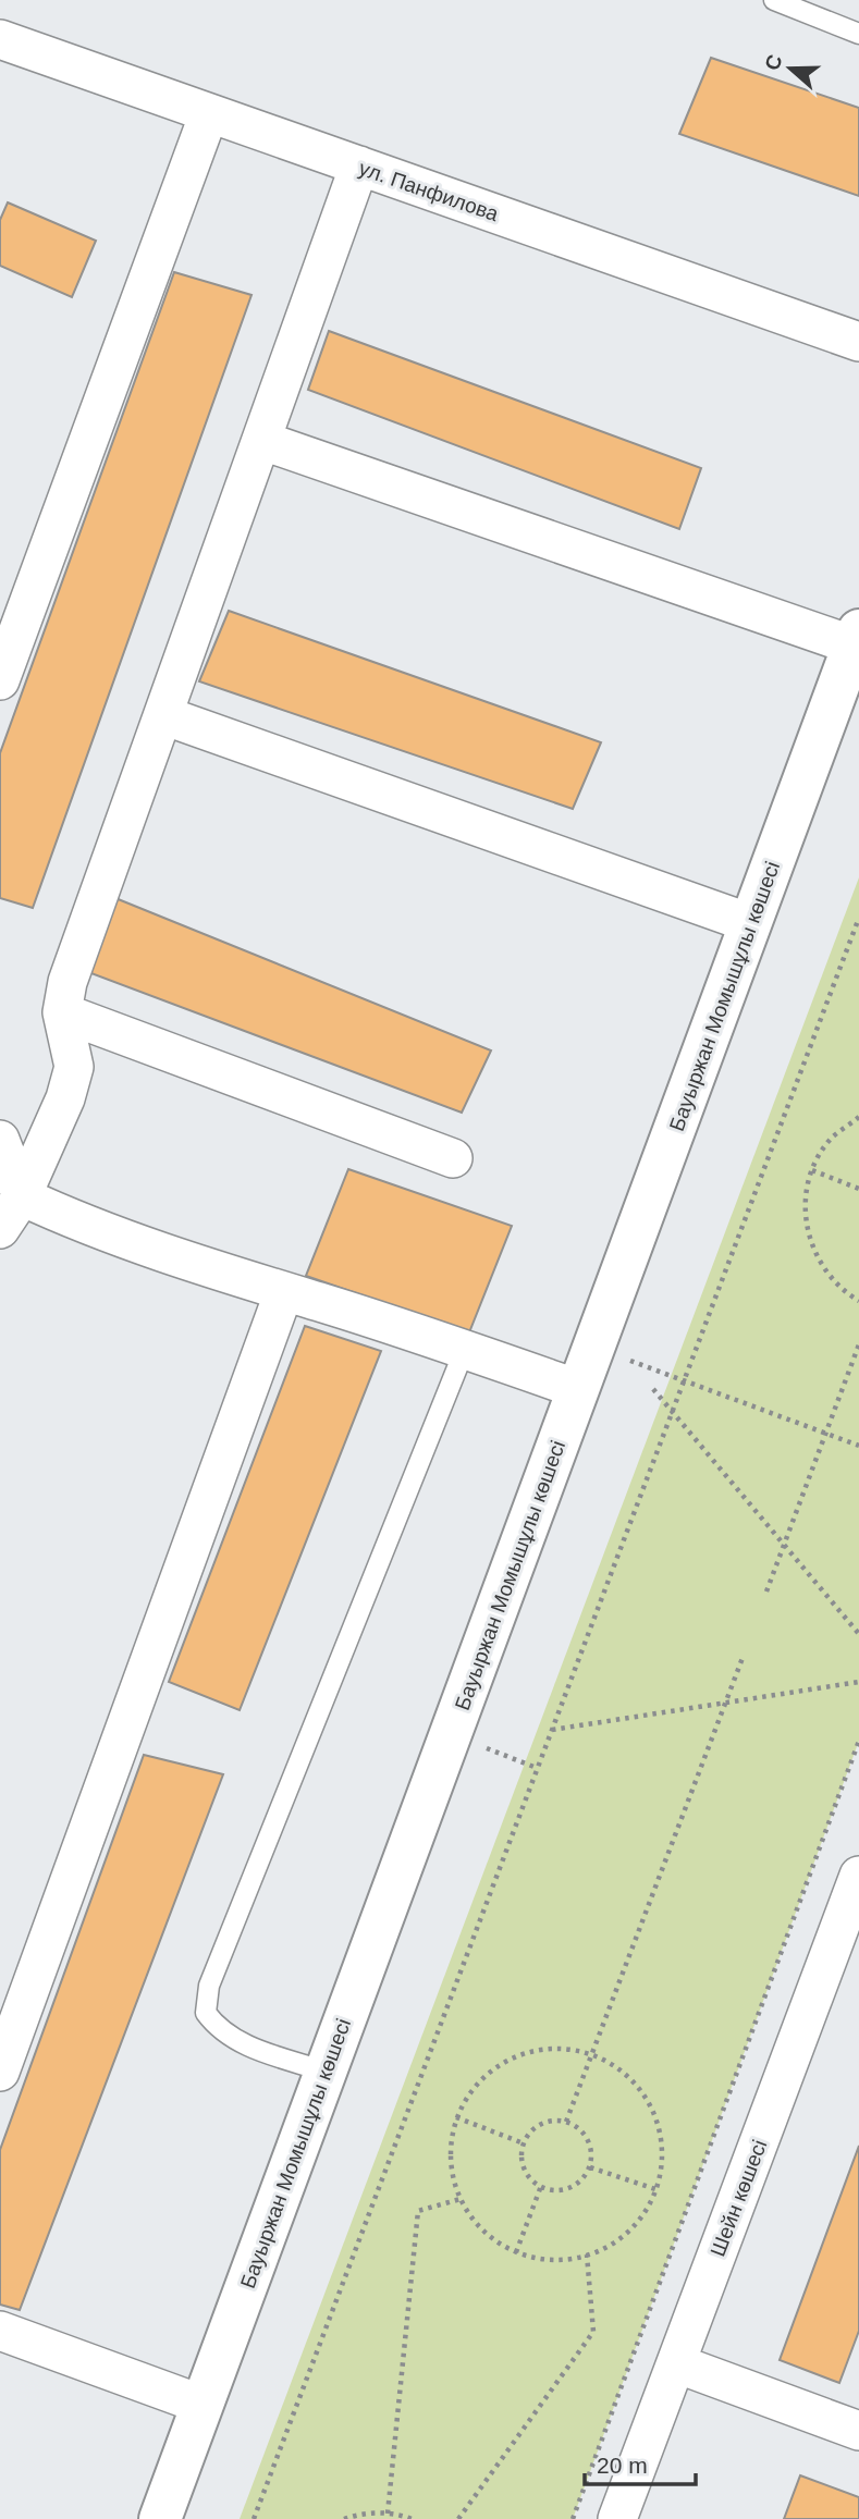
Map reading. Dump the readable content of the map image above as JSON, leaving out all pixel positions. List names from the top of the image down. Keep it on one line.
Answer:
{"streets":{"street":["ул. Панфилова","Бауыржан Момышұлы көшесі","Шейн көшесі"]},"scale_bar":"20 m","north":"left"}
